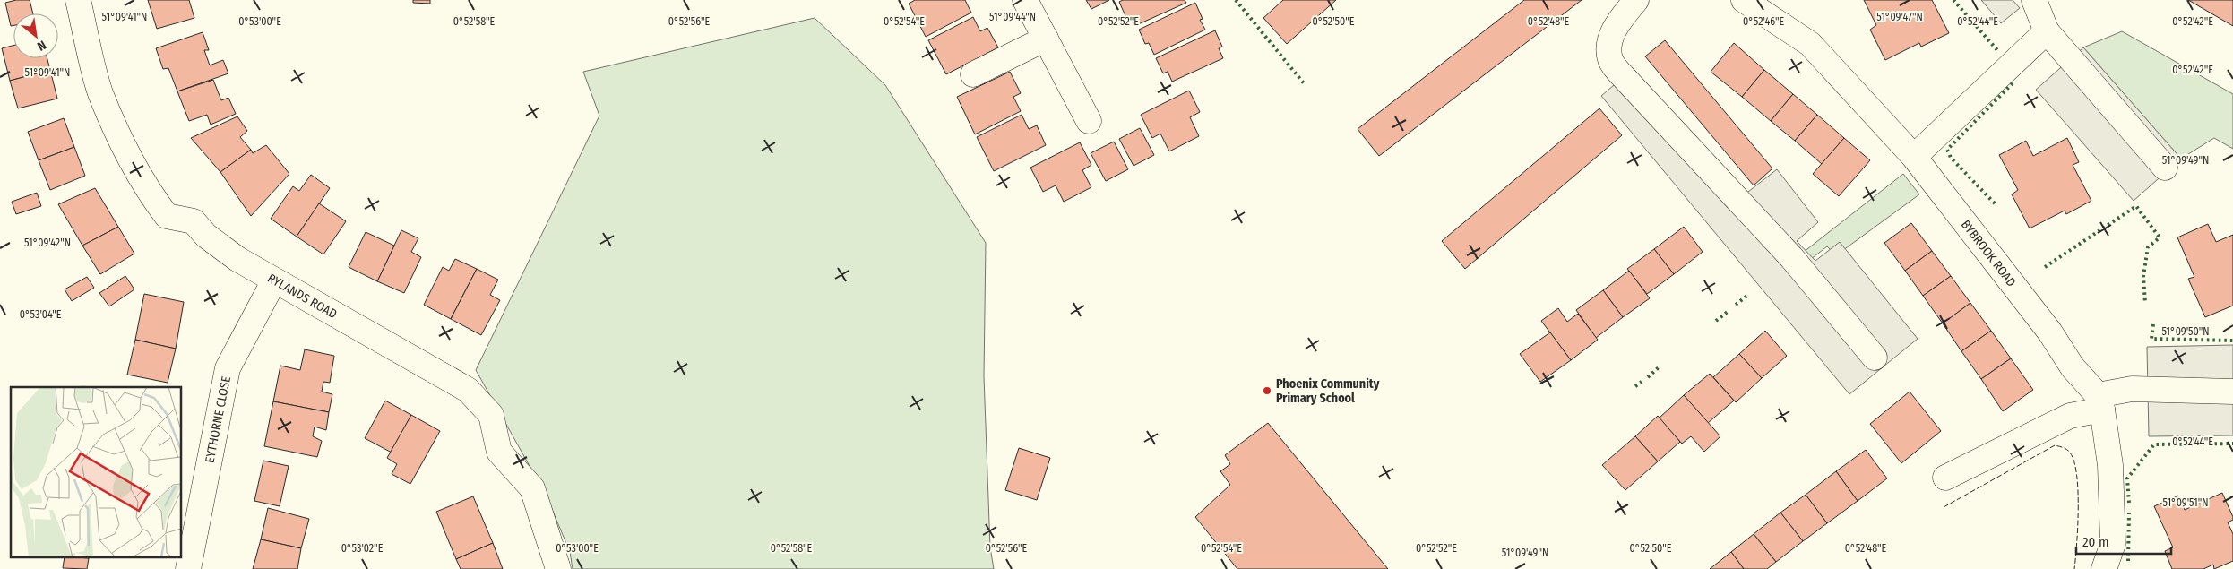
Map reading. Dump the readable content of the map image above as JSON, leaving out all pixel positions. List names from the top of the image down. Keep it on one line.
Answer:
{"streets":{"street":["BYBROOK ROAD","RYLANDS ROAD","EYTHORNE CLOSE"]},"crossings":[["RYLANDS ROAD","EYTHORNE CLOSE"]],"places":["Phoenix Community Primary School"],"scale_bar":"20 m","north":"bottom right","coordinates":["51°09'41\"N","51°09'44\"N","51°09'47\"N","0°52'42\"E","0°53'00\"E","0°52'58\"E","0°52'56\"E","0°52'54\"E","0°52'52\"E","0°52'50\"E","0°52'48\"E","0°52'46\"E","0°52'44\"E","51°09'49\"N","51°09'42\"N","0°53'04\"E","51°09'50\"N","51°09'51\"N","0°53'02\"E"]}
